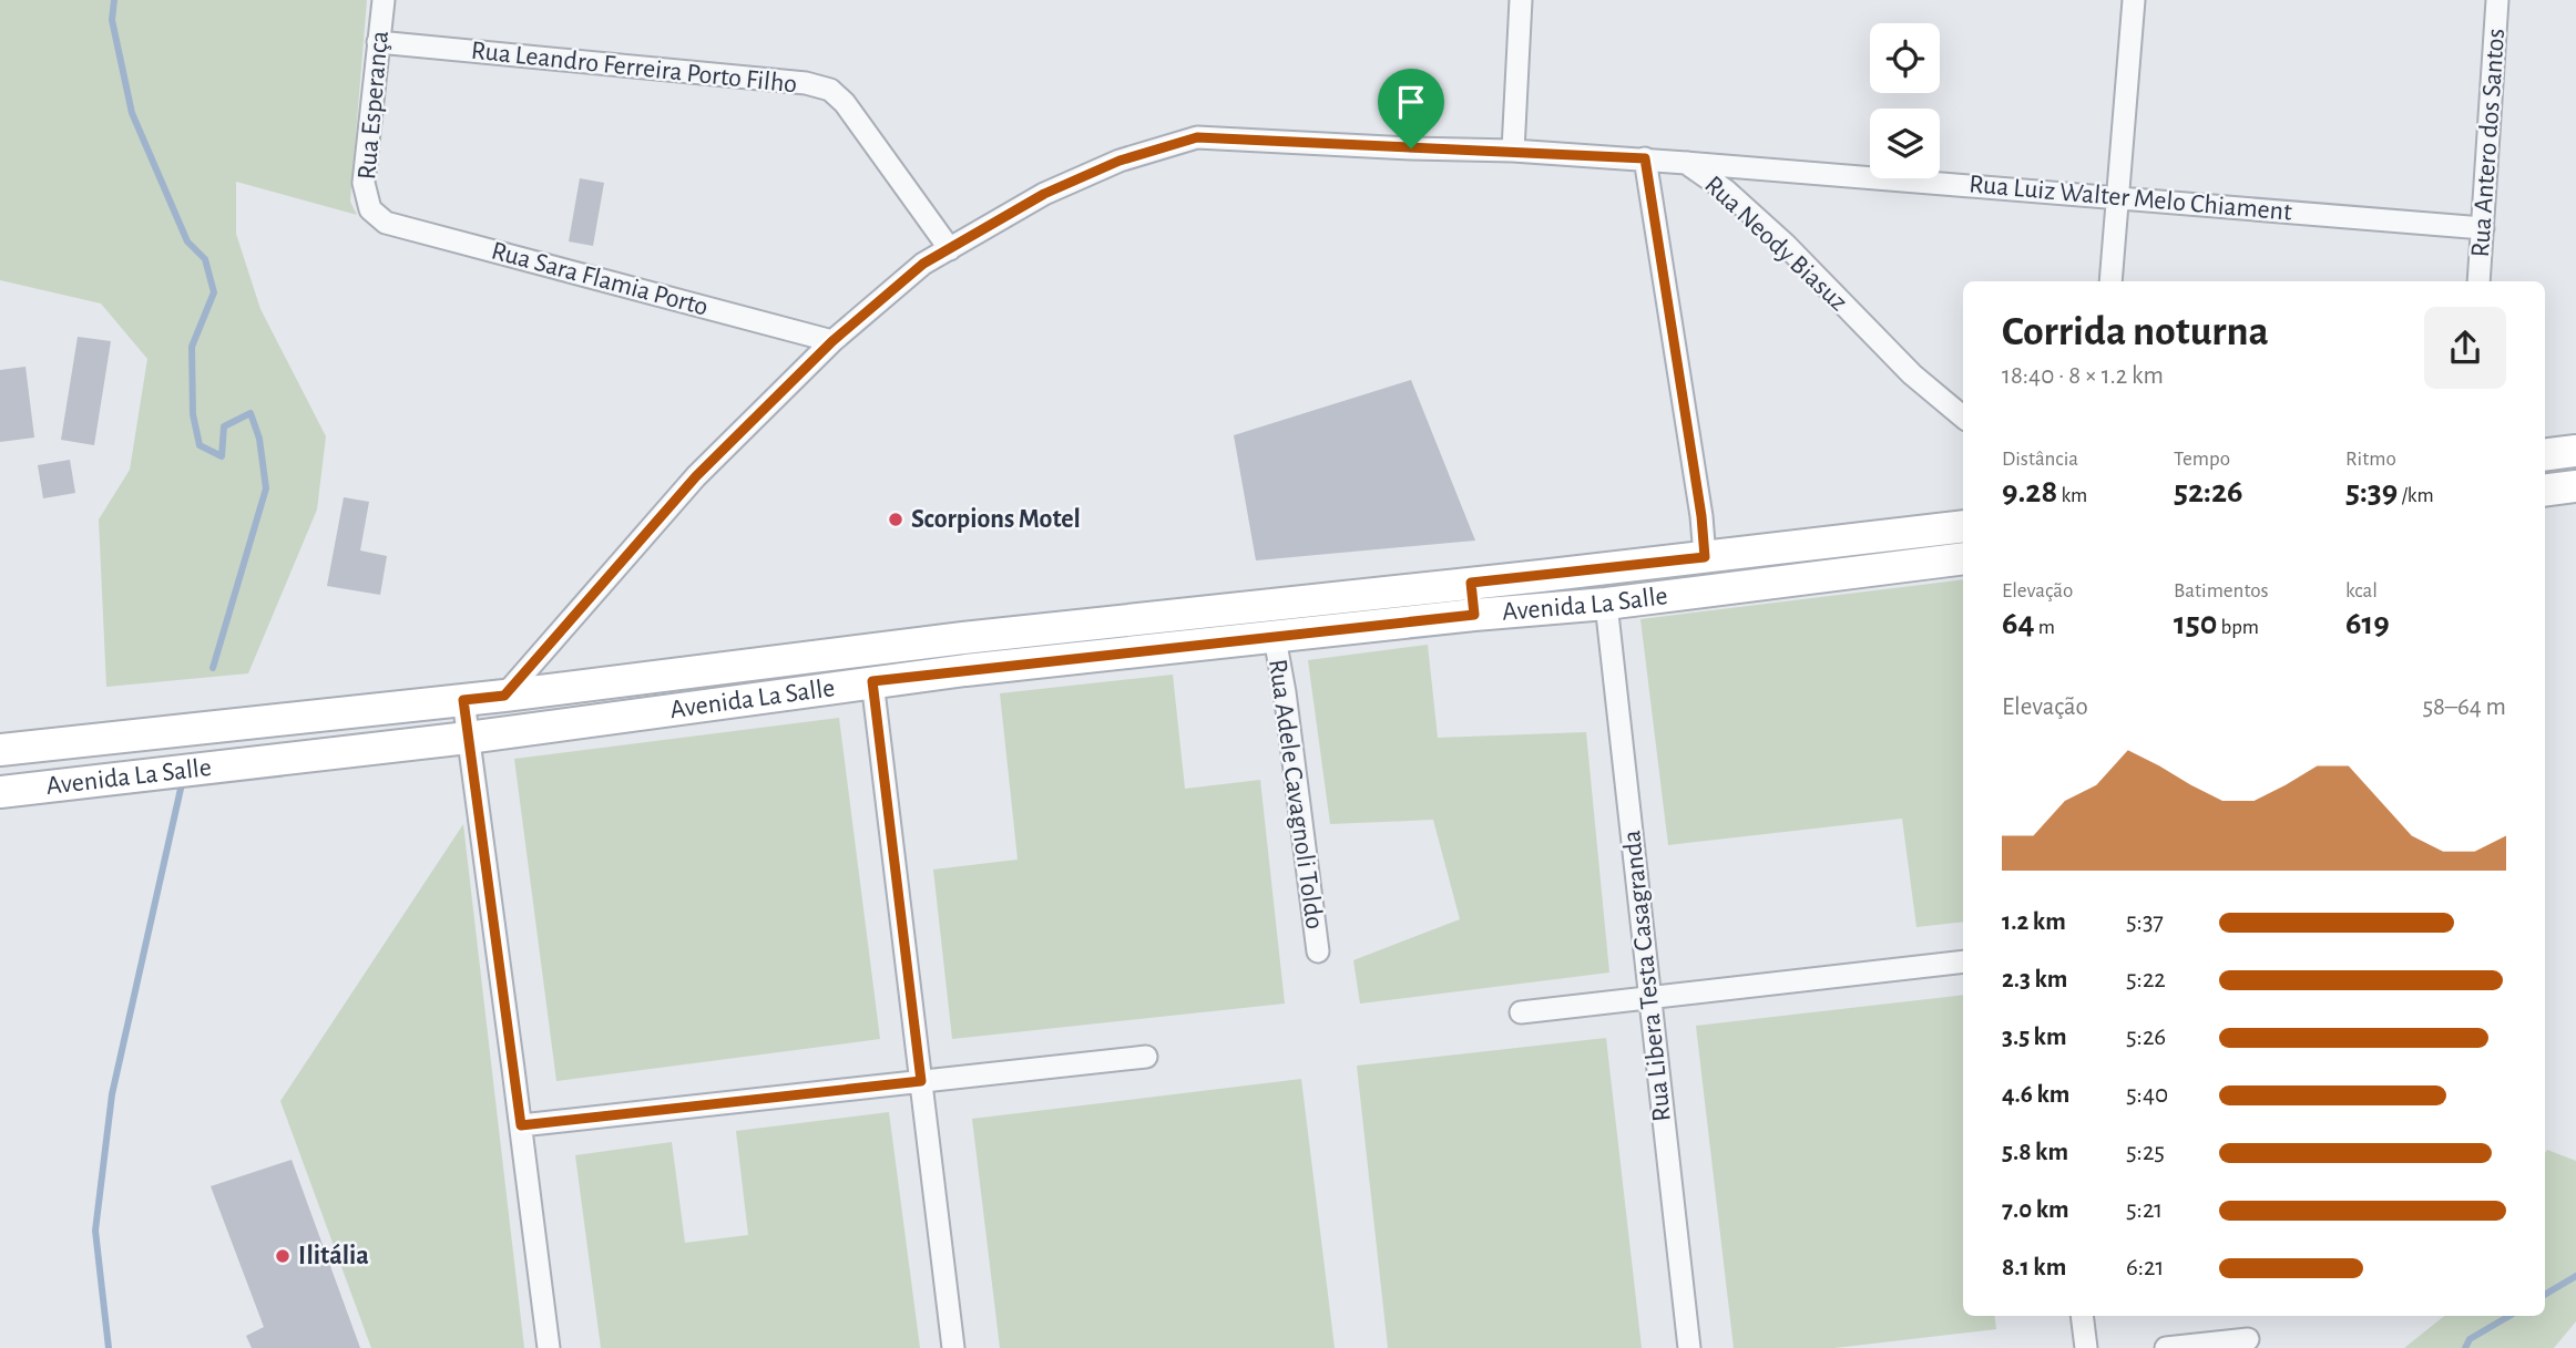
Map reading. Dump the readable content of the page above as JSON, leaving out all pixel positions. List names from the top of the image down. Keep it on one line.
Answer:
{"streets":{"main road":["Avenida La Salle"],"street":["Rua Leandro Ferreira Porto Filho","Rua Esperança","Rua Antero dos Santos","Rua Luiz Walter Melo Chiament","Rua Neody Biasuz","Rua Sara Flamia Porto","Rua Adele Cavagnoli Toldo","Rua Libera Testa Casagranda"]},"crossings":[["Rua Leandro Ferreira Porto Filho","Rua Esperança"],["Rua Leandro Ferreira Porto Filho","Rua Neody Biasuz"],["Rua Esperança","Rua Sara Flamia Porto"],["Rua Antero dos Santos","Rua Luiz Walter Melo Chiament"],["Rua Luiz Walter Melo Chiament","Rua Neody Biasuz"],["Rua Neody Biasuz","Rua Sara Flamia Porto"],["Rua Neody Biasuz","Avenida La Salle"],["Avenida La Salle","Rua Adele Cavagnoli Toldo"],["Avenida La Salle","Rua Libera Testa Casagranda"]],"places":["Scorpions Motel","Ilitália"],"page":{"heading":["Corrida noturna","18:40 · 8 × 1.2 km"],"stats":[["Distância","9.28 km"],["Tempo","52:26"],["Ritmo","5:39 /km"],["Elevação","64 m"],["Batimentos","150 bpm"],["kcal","619"]],"chart":["Elevação","58–64 m"],"list":[{"name":"1.2 km","note":"5:37"},{"name":"2.3 km","note":"5:22"},{"name":"3.5 km","note":"5:26"},{"name":"4.6 km","note":"5:40"},{"name":"5.8 km","note":"5:25"},{"name":"7.0 km","note":"5:21"},{"name":"8.1 km","note":"6:21"}]}}
